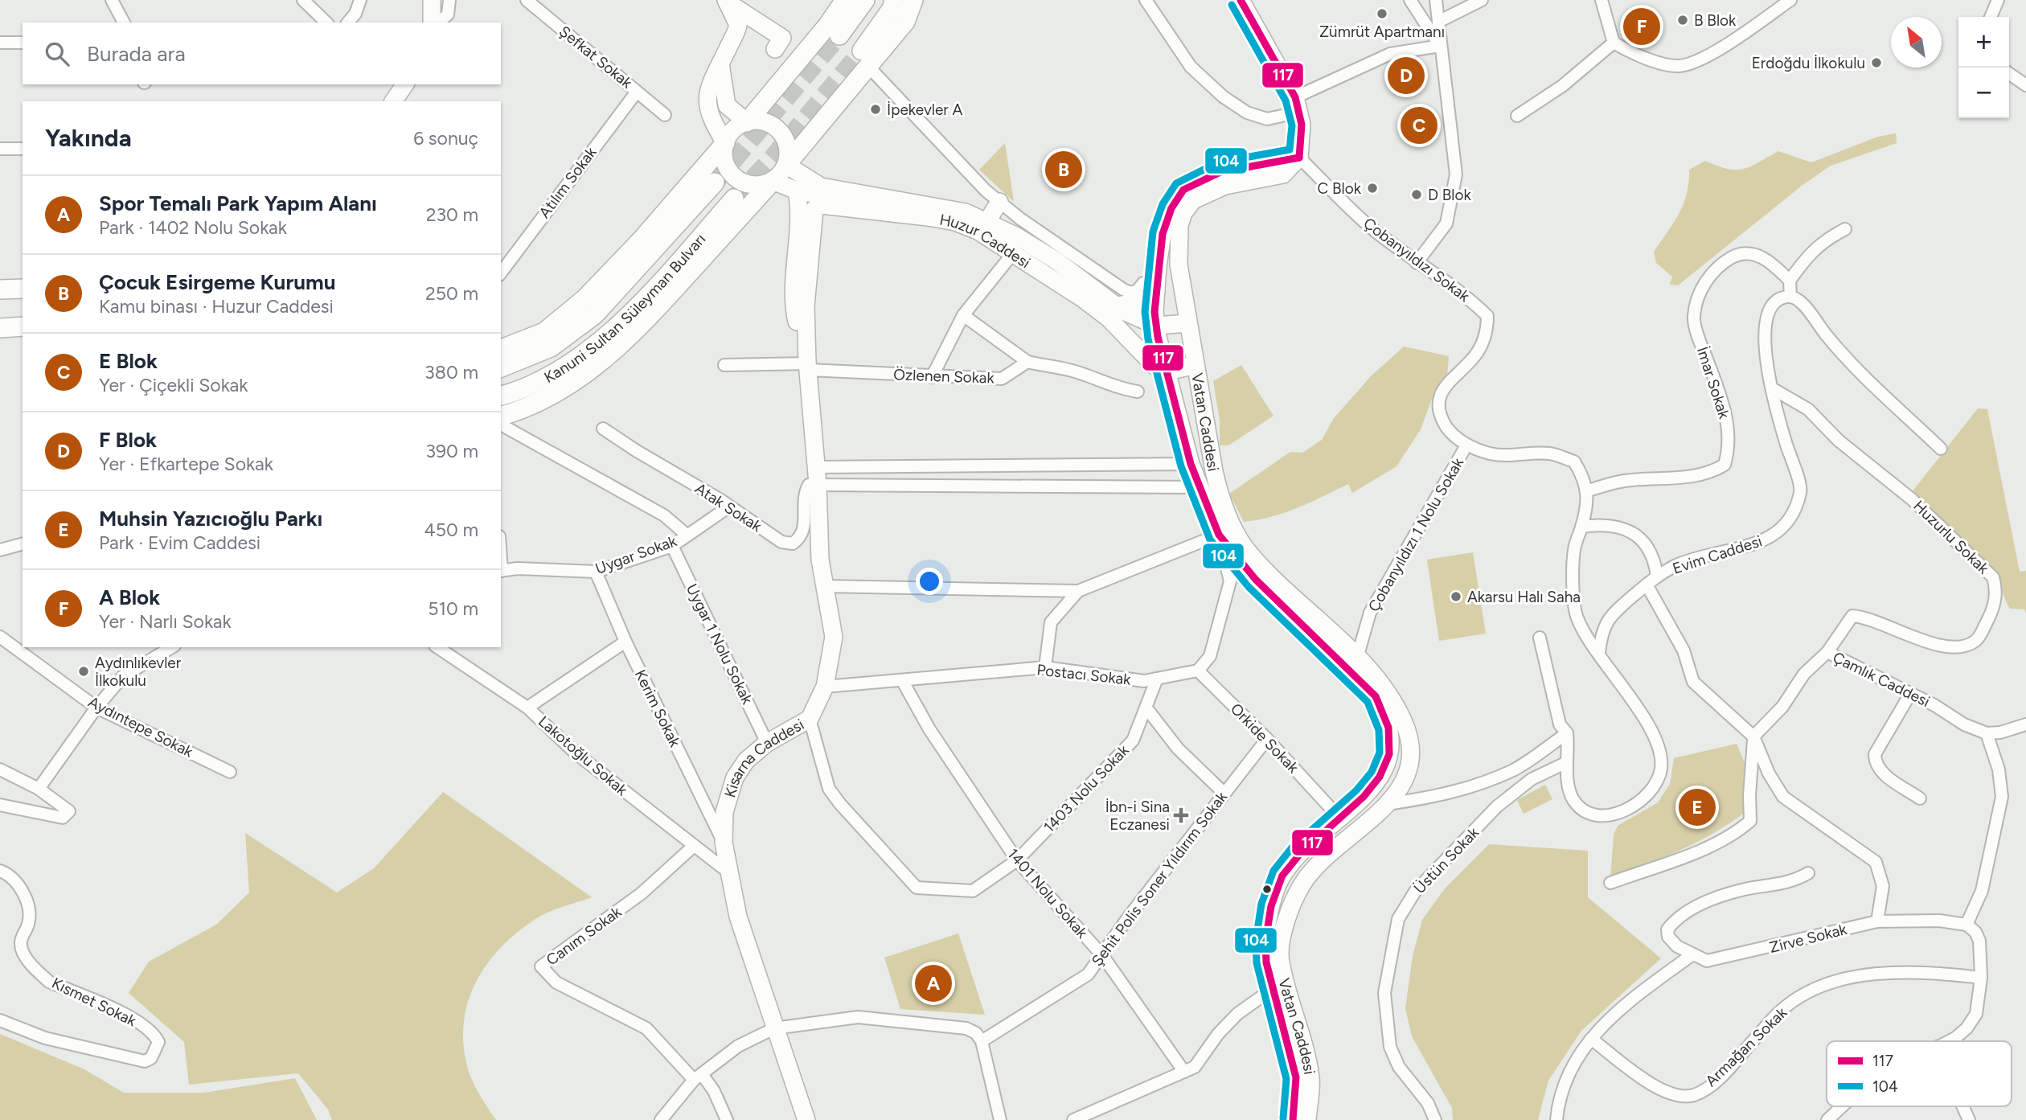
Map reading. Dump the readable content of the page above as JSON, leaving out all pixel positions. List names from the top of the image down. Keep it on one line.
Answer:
{"streets":{"main road":["Kanuni Sultan Süleyman Bulvarı"],"street":["Şefkat Sokak","Atılım Sokak","Huzur Caddesi","Çobanyıldızı Sokak","Özlenen Sokak","İmar Sokak","Vatan Caddesi","Atak Sokak","Çobanyıldızı 1 Nolu Sokak","Huzurlu Sokak","Uygar Sokak","Evim Caddesi","Uygar 1 Nolu Sokak","Postacı Sokak","Çamlık Caddesi","Kerim Sokak","Aydıntepe Sokak","Orkide Sokak","Lakotoğlu Sokak","Kisarna Caddesi","1403 Nolu Sokak","Üstün Sokak","Şehit Polis Soner Yıldırım Sokak","1401 Nolu Sokak","Canım Sokak","Zirve Sokak","Kısmet Sokak","Armağan Sokak"]},"crossings":[["Şefkat Sokak","Atılım Sokak"],["Huzur Caddesi","Vatan Caddesi"],["Çobanyıldızı Sokak","İmar Sokak"],["Çobanyıldızı Sokak","Vatan Caddesi"],["Çobanyıldızı Sokak","Çobanyıldızı 1 Nolu Sokak"],["Çobanyıldızı Sokak","Evim Caddesi"],["Özlenen Sokak","Kisarna Caddesi"],["Vatan Caddesi","Çobanyıldızı 1 Nolu Sokak"],["Atak Sokak","Uygar Sokak"],["Atak Sokak","Kisarna Caddesi"],["Huzurlu Sokak","Evim Caddesi"],["Huzurlu Sokak","Çamlık Caddesi"],["Uygar Sokak","Uygar 1 Nolu Sokak"],["Uygar Sokak","Kerim Sokak"],["Uygar 1 Nolu Sokak","Kisarna Caddesi"],["Postacı Sokak","Orkide Sokak"],["Postacı Sokak","Kisarna Caddesi"],["Postacı Sokak","1403 Nolu Sokak"],["Postacı Sokak","1401 Nolu Sokak"],["Kerim Sokak","Kisarna Caddesi"],["Orkide Sokak","Şehit Polis Soner Yıldırım Sokak"],["Lakotoğlu Sokak","Kisarna Caddesi"],["Lakotoğlu Sokak","Canım Sokak"],["Kisarna Caddesi","1403 Nolu Sokak"],["1403 Nolu Sokak","1401 Nolu Sokak"],["Şehit Polis Soner Yıldırım Sokak","1401 Nolu Sokak"]],"places":{"other":["Zümrüt Apartmanı","B Blok","Erdoğdu İlkokulu","İpekevler A","C Blok","D Blok","Akarsu Halı Saha","Aydınlıkevler İlkokulu"],"health":["İbn-i Sina Eczanesi"]},"lines":["transit line 117","transit line 104"],"legend":["117","104"],"north":"top left","page":{"pins":["F","D","C","B","E","A"],"map_buttons":["+","−"],"search":"Burada ara","heading":["Yakında","6 sonuç"],"list":[{"mark":"A","name":"Spor Temalı Park Yapım Alanı","note":"Park · 1402 Nolu Sokak","value":"230 m"},{"mark":"B","name":"Çocuk Esirgeme Kurumu","note":"Kamu binası · Huzur Caddesi","value":"250 m"},{"mark":"C","name":"E Blok","note":"Yer · Çiçekli Sokak","value":"380 m"},{"mark":"D","name":"F Blok","note":"Yer · Efkartepe Sokak","value":"390 m"},{"mark":"E","name":"Muhsin Yazıcıoğlu Parkı","note":"Park · Evim Caddesi","value":"450 m"},{"mark":"F","name":"A Blok","note":"Yer · Narlı Sokak","value":"510 m"}]}}
